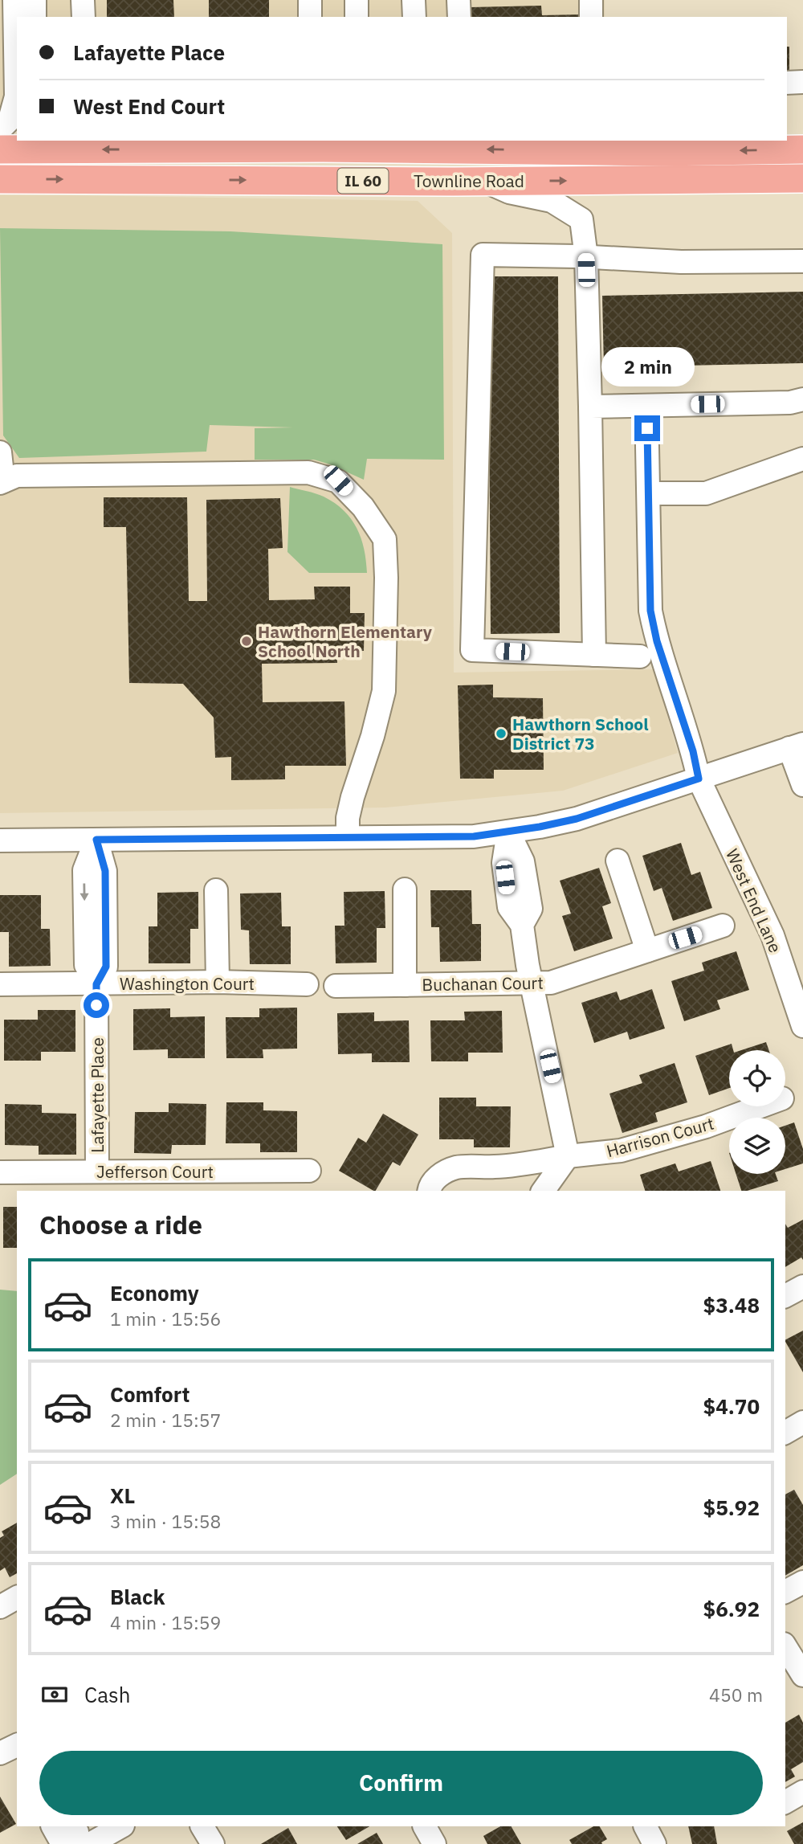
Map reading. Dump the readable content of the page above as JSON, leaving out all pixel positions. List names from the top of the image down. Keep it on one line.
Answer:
{"streets":{"main road":["IL 60","Townline Road"],"street":["West End Lane","Washington Court","Buchanan Court","Lafayette Place","Harrison Court","Jefferson Court"]},"crossings":[["Washington Court","Lafayette Place"],["Lafayette Place","Jefferson Court"]],"places":["Hawthorn Elementary School North","Hawthorn School District 73"],"page":{"banner":["Lafayette Place","West End Court"],"bubble":"2 min","heading":"Choose a ride","list":[{"name":"Economy","note":"1 min · 15:56","value":"$3.48"},{"name":"Comfort","note":"2 min · 15:57","value":"$4.70"},{"name":"XL","note":"3 min · 15:58","value":"$5.92"},{"name":"Black","note":"4 min · 15:59","value":"$6.92"}],"pay":["Cash","450 m"],"buttons":"Confirm"}}
